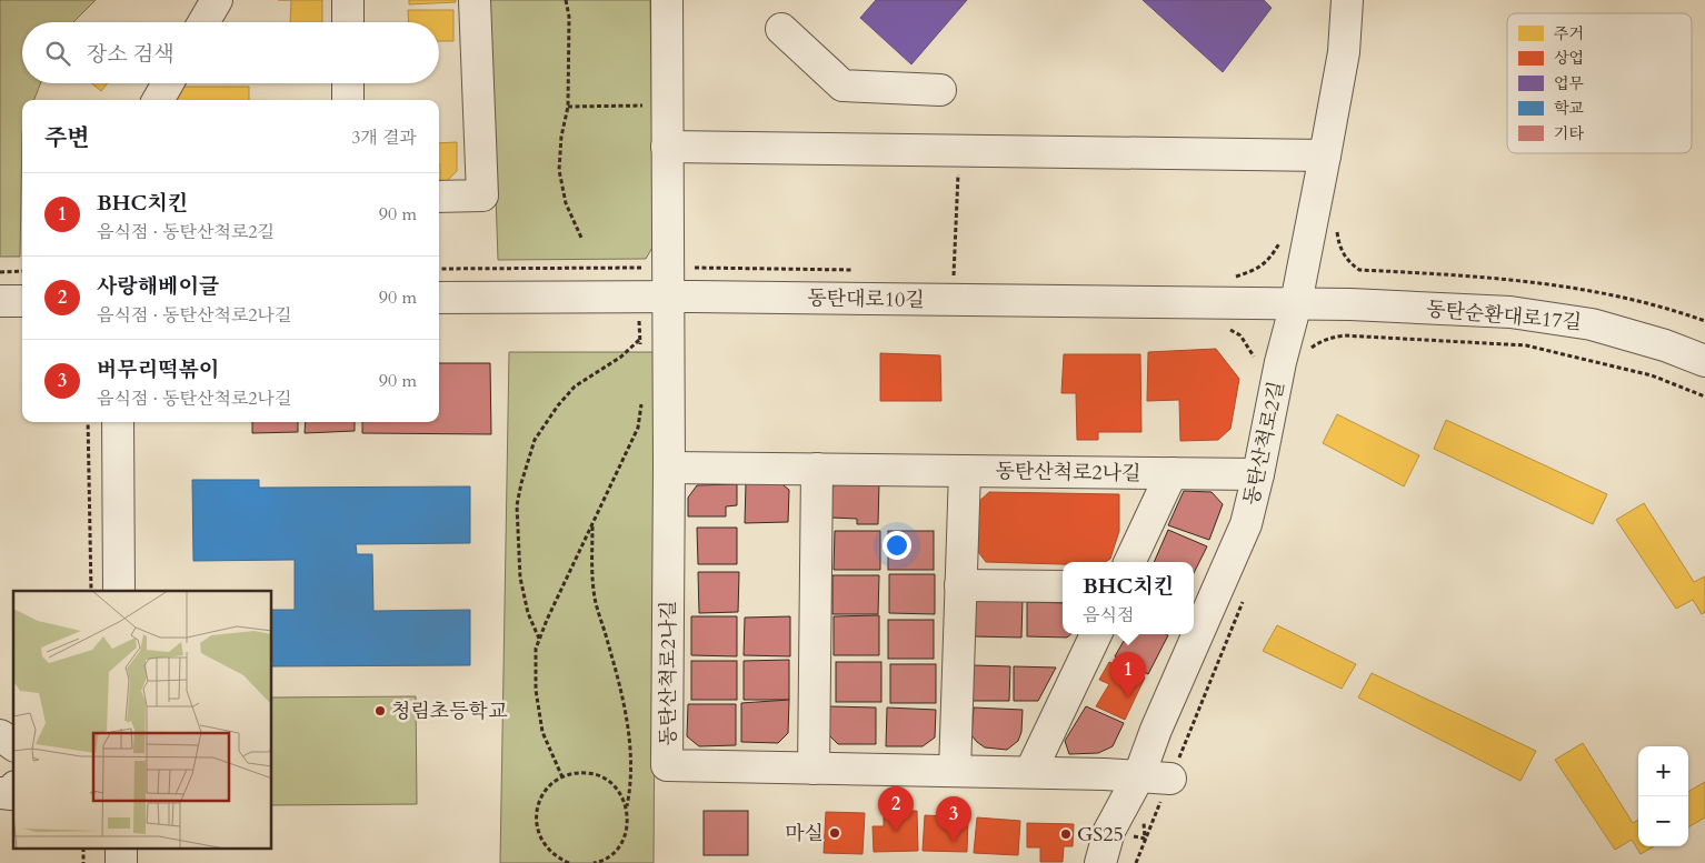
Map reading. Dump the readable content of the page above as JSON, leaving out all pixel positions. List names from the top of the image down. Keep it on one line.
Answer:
{"streets":{"street":["동탄대로10길","동탄순환대로17길","동탄산척로2길","동탄산척로2나길"]},"crossings":[["동탄대로10길","동탄순환대로17길"],["동탄대로10길","동탄산척로2길"],["동탄대로10길","동탄산척로2나길"],["동탄순환대로17길","동탄산척로2길"],["동탄산척로2길","동탄산척로2나길"]],"places":["청림초등학교","마실","GS25"],"legend":["주거","상업","업무","학교","기타"],"page":{"search":"장소 검색","heading":["주변","3개 결과"],"list":[{"mark":"1","name":"BHC치킨","note":"음식점 · 동탄산척로2길","value":"90 m"},{"mark":"2","name":"사랑해베이글","note":"음식점 · 동탄산척로2나길","value":"90 m"},{"mark":"3","name":"버무리떡볶이","note":"음식점 · 동탄산척로2나길","value":"90 m"}],"popup":["BHC치킨","음식점"],"pins":["1","2","3"],"map_buttons":["+","−"]}}
